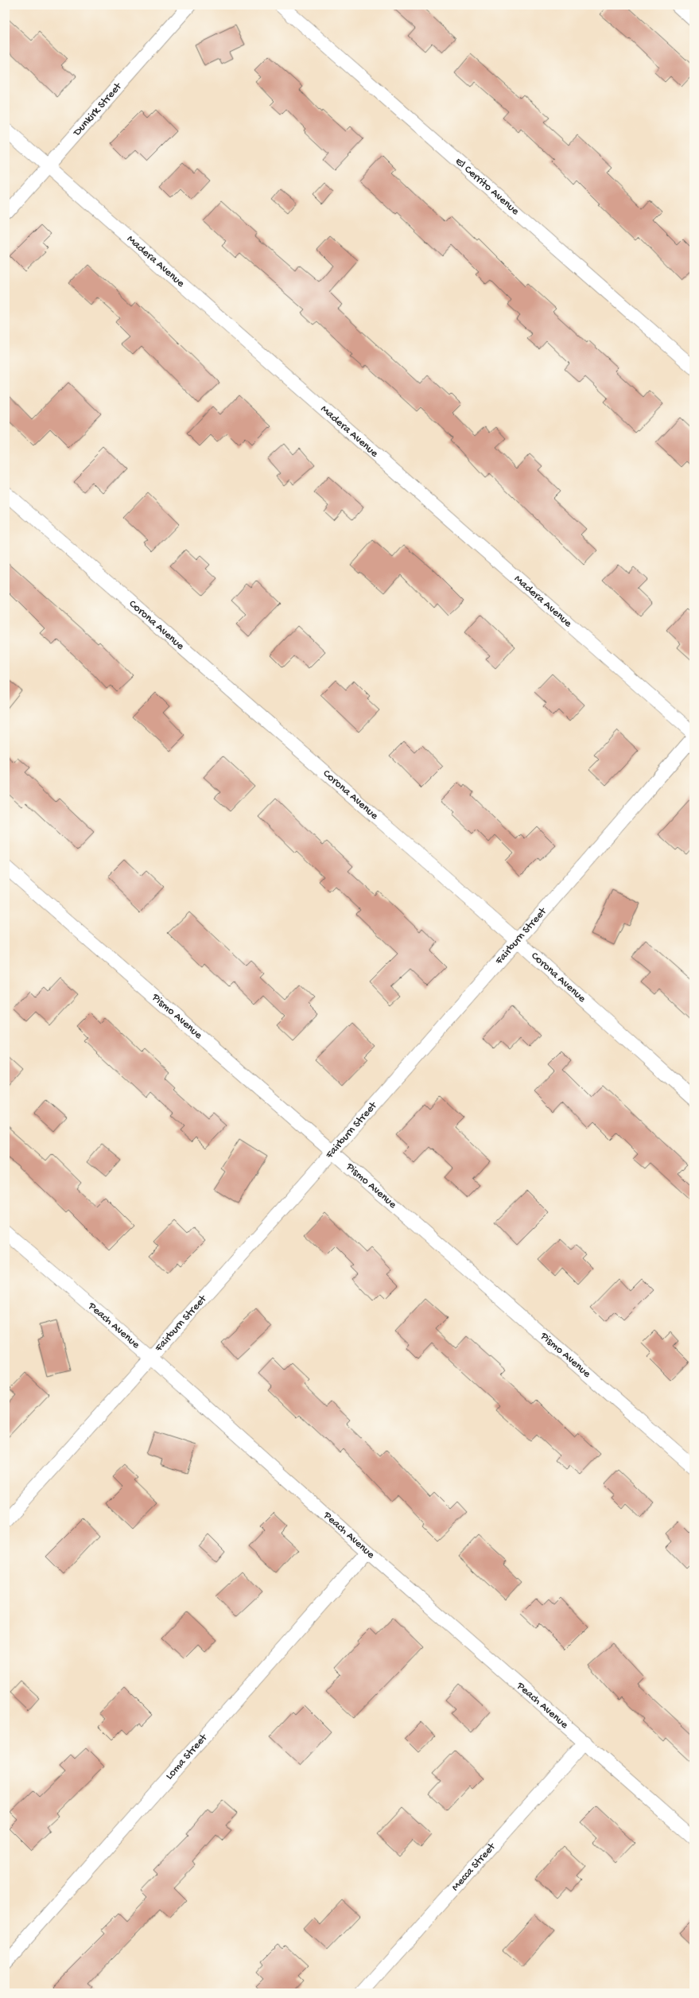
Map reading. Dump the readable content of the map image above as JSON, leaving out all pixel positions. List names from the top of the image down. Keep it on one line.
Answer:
{"streets":{"street":["Dunkirk Street","El Cerrito Avenue","Madera Avenue","Corona Avenue","Fairburn Street","Pismo Avenue","Peach Avenue","Loma Street","Mecca Street"]},"crossings":[["Dunkirk Street","Madera Avenue"],["Corona Avenue","Fairburn Street"],["Fairburn Street","Pismo Avenue"],["Fairburn Street","Peach Avenue"],["Peach Avenue","Loma Street"],["Peach Avenue","Mecca Street"]]}
